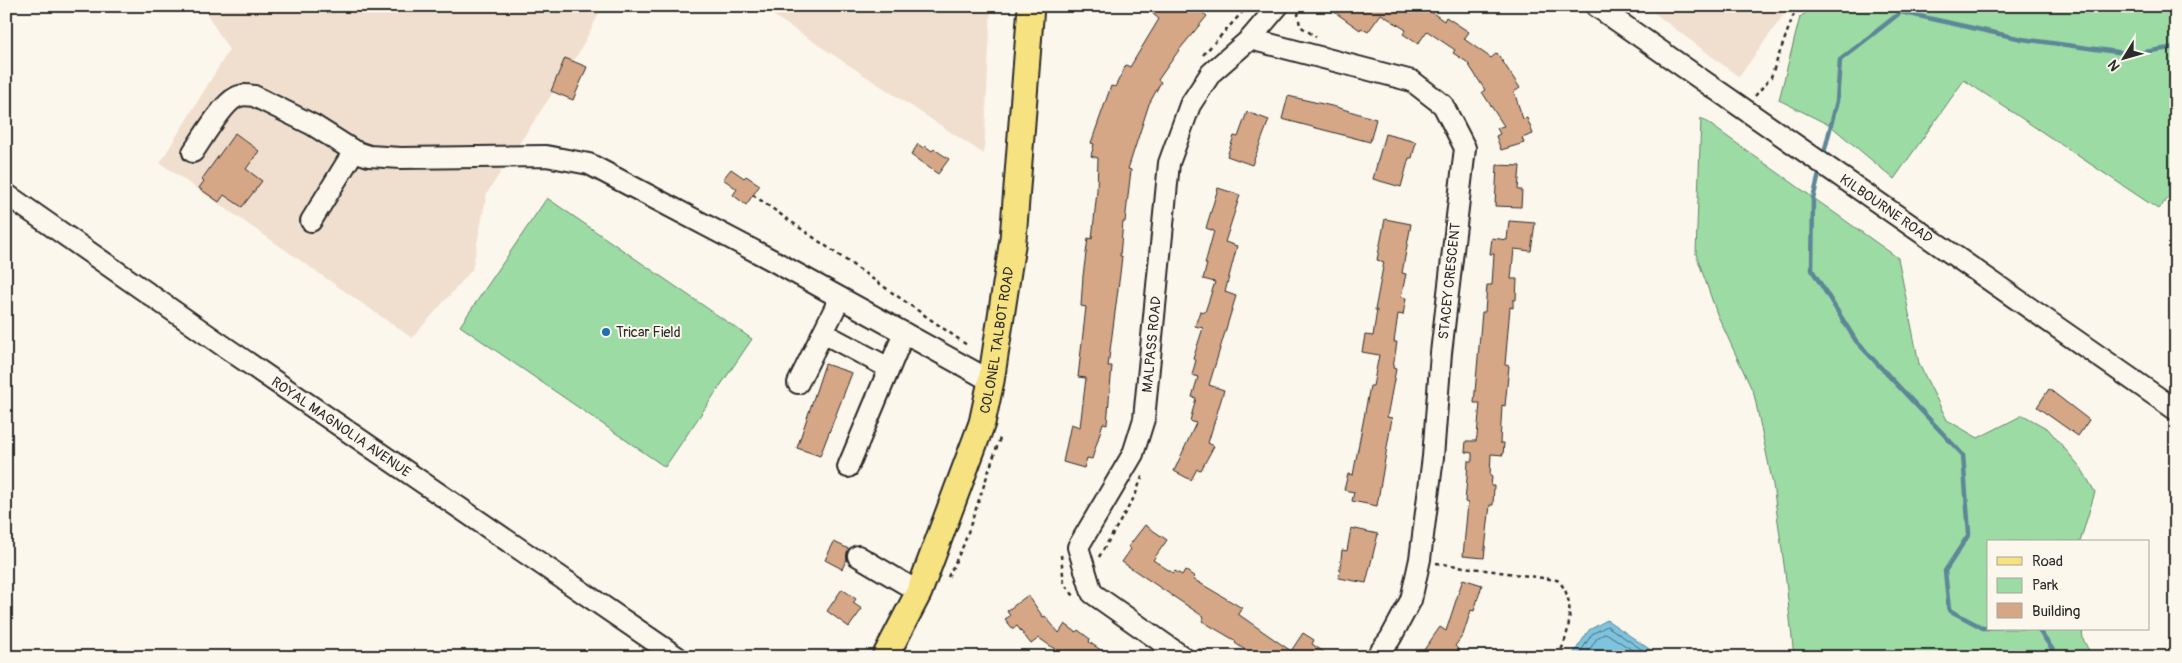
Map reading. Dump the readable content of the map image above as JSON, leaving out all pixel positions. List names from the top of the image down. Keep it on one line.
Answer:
{"streets":{"main road":["COLONEL TALBOT ROAD"],"street":["KILBOURNE ROAD","STACEY CRESCENT","MALPASS ROAD","ROYAL MAGNOLIA AVENUE"]},"crossings":[["STACEY CRESCENT","MALPASS ROAD"]],"places":["Tricar Field"],"legend":["Road","Park","Building"],"north":"bottom left"}
